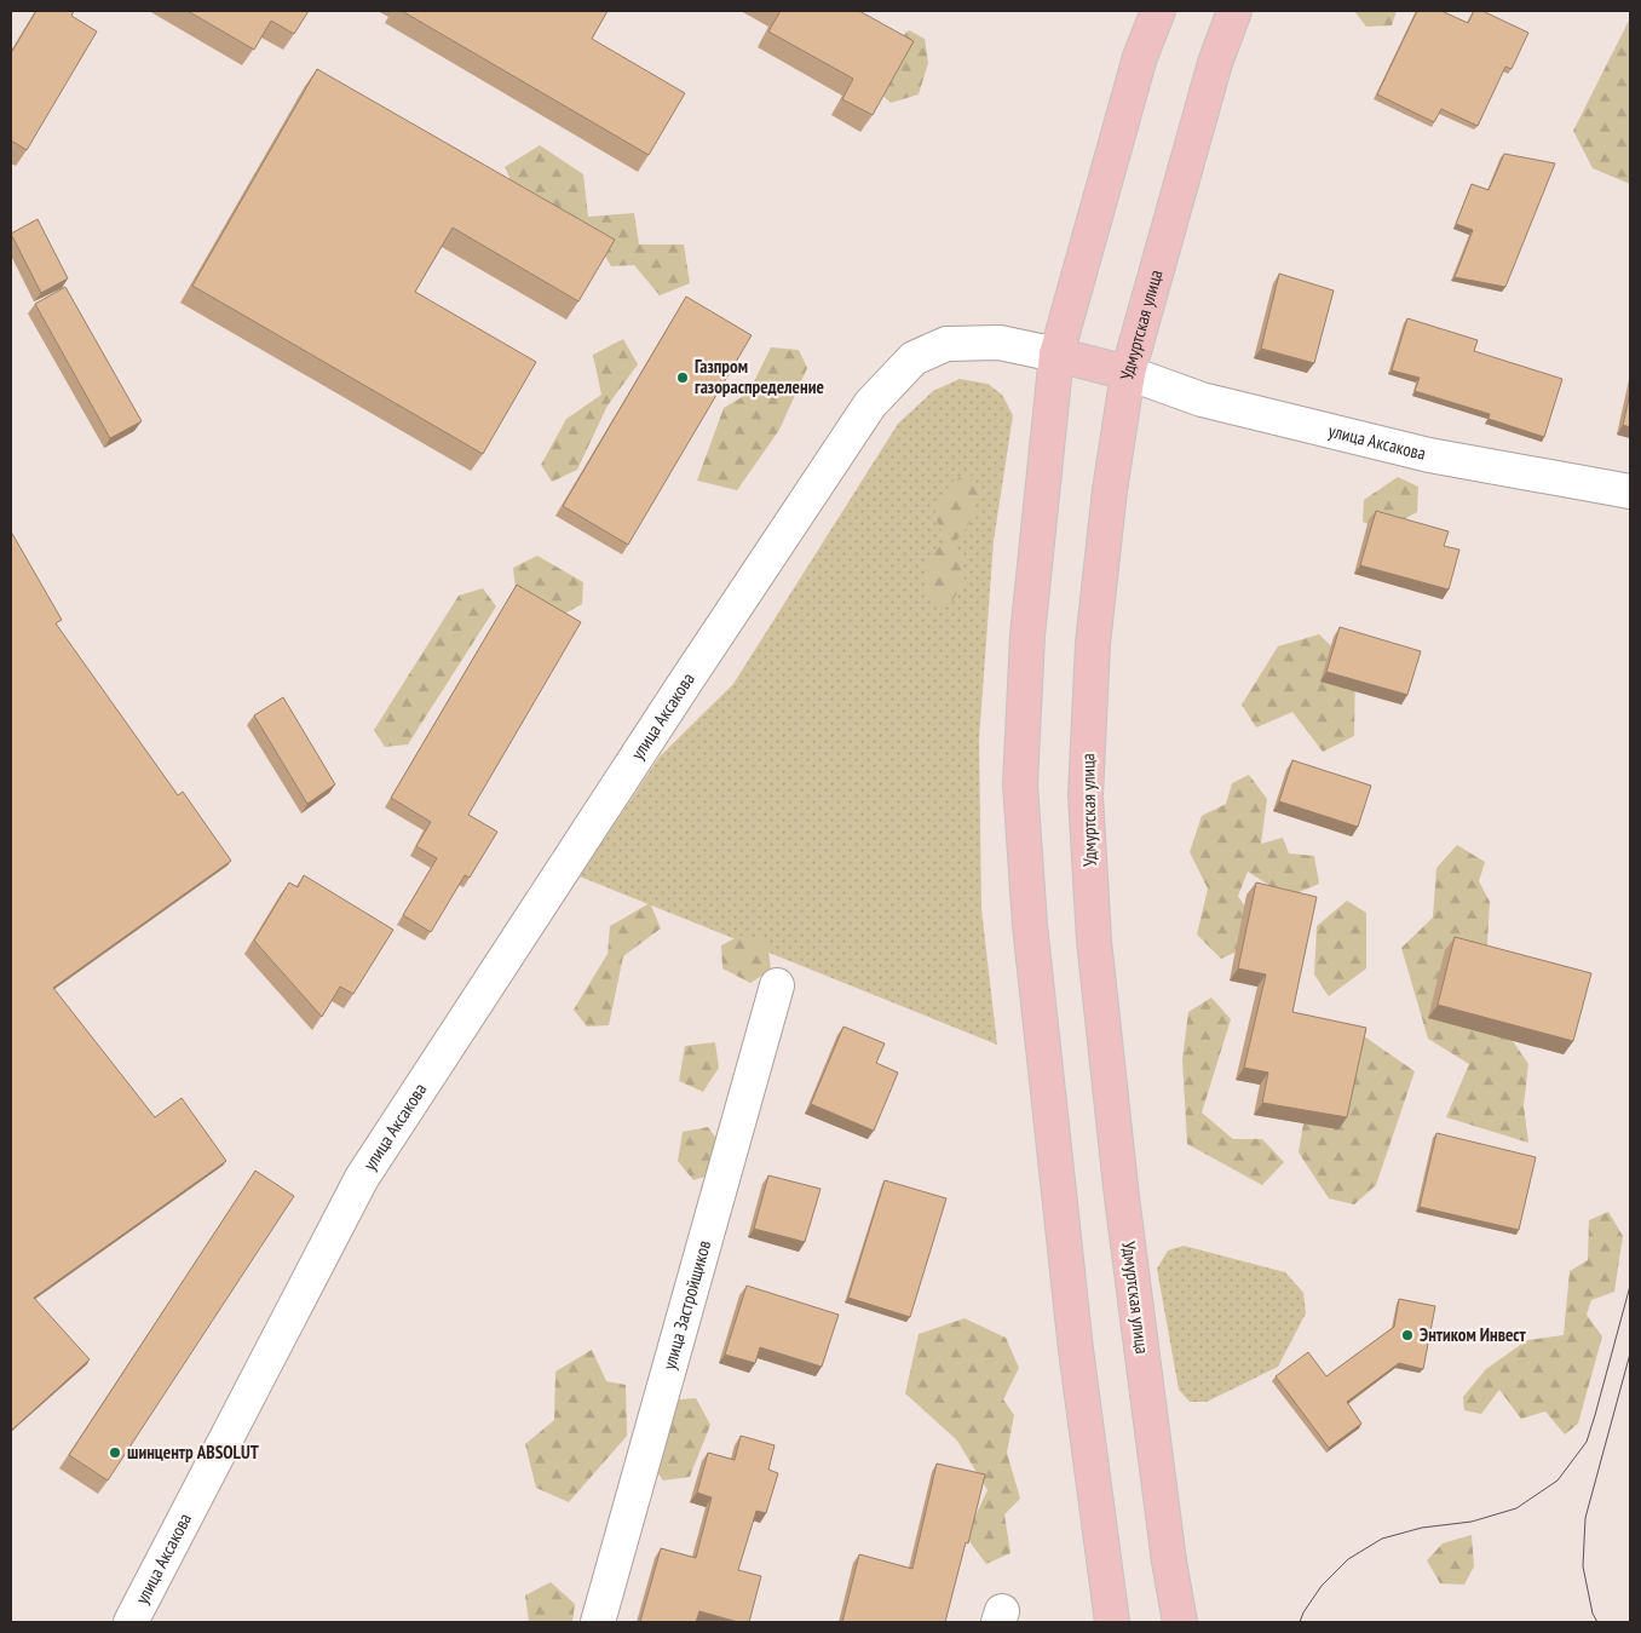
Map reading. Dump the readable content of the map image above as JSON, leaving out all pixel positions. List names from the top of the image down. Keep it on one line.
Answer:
{"streets":{"main road":["Удмуртская улица"],"street":["улица Аксакова","улица Застройщиков"]},"crossings":[["Удмуртская улица","улица Аксакова"]],"places":["Газпром газораспределение","Энтиком Инвест","шинцентр ABSOLUT"]}
